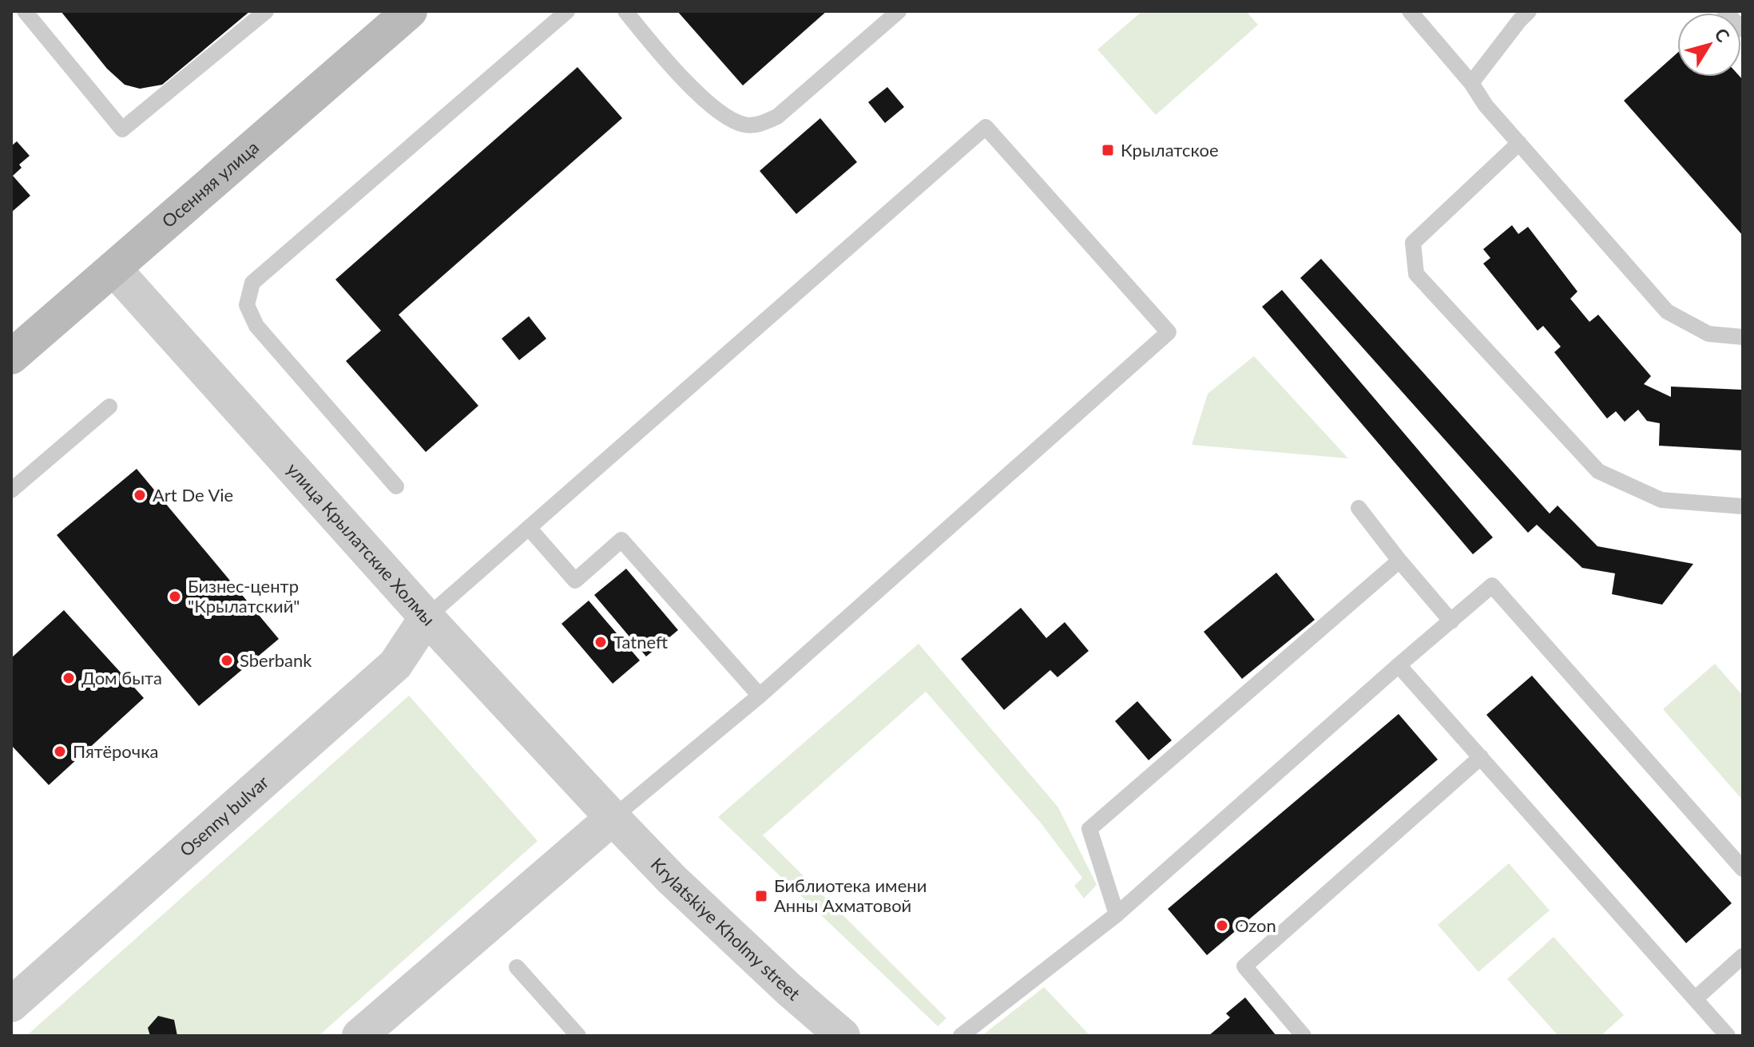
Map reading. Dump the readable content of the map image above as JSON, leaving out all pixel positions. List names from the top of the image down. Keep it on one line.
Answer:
{"streets":{"main road":["Осенняя улица"],"street":["улица Крылатские Холмы","Osenny bulvar","Krylatskiye Kholmy street"]},"crossings":[["Осенняя улица","улица Крылатские Холмы"],["улица Крылатские Холмы","Osenny bulvar"],["улица Крылатские Холмы","Krylatskiye Kholmy street"]],"places":{"transit":["Крылатское","Библиотека имени Анны Ахматовой"],"other":["Art De Vie","Бизнес-центр \"Крылатский\"","Tatneft","Sberbank","Дом быта","Пятёрочка","Ozon"]},"north":"top right"}
